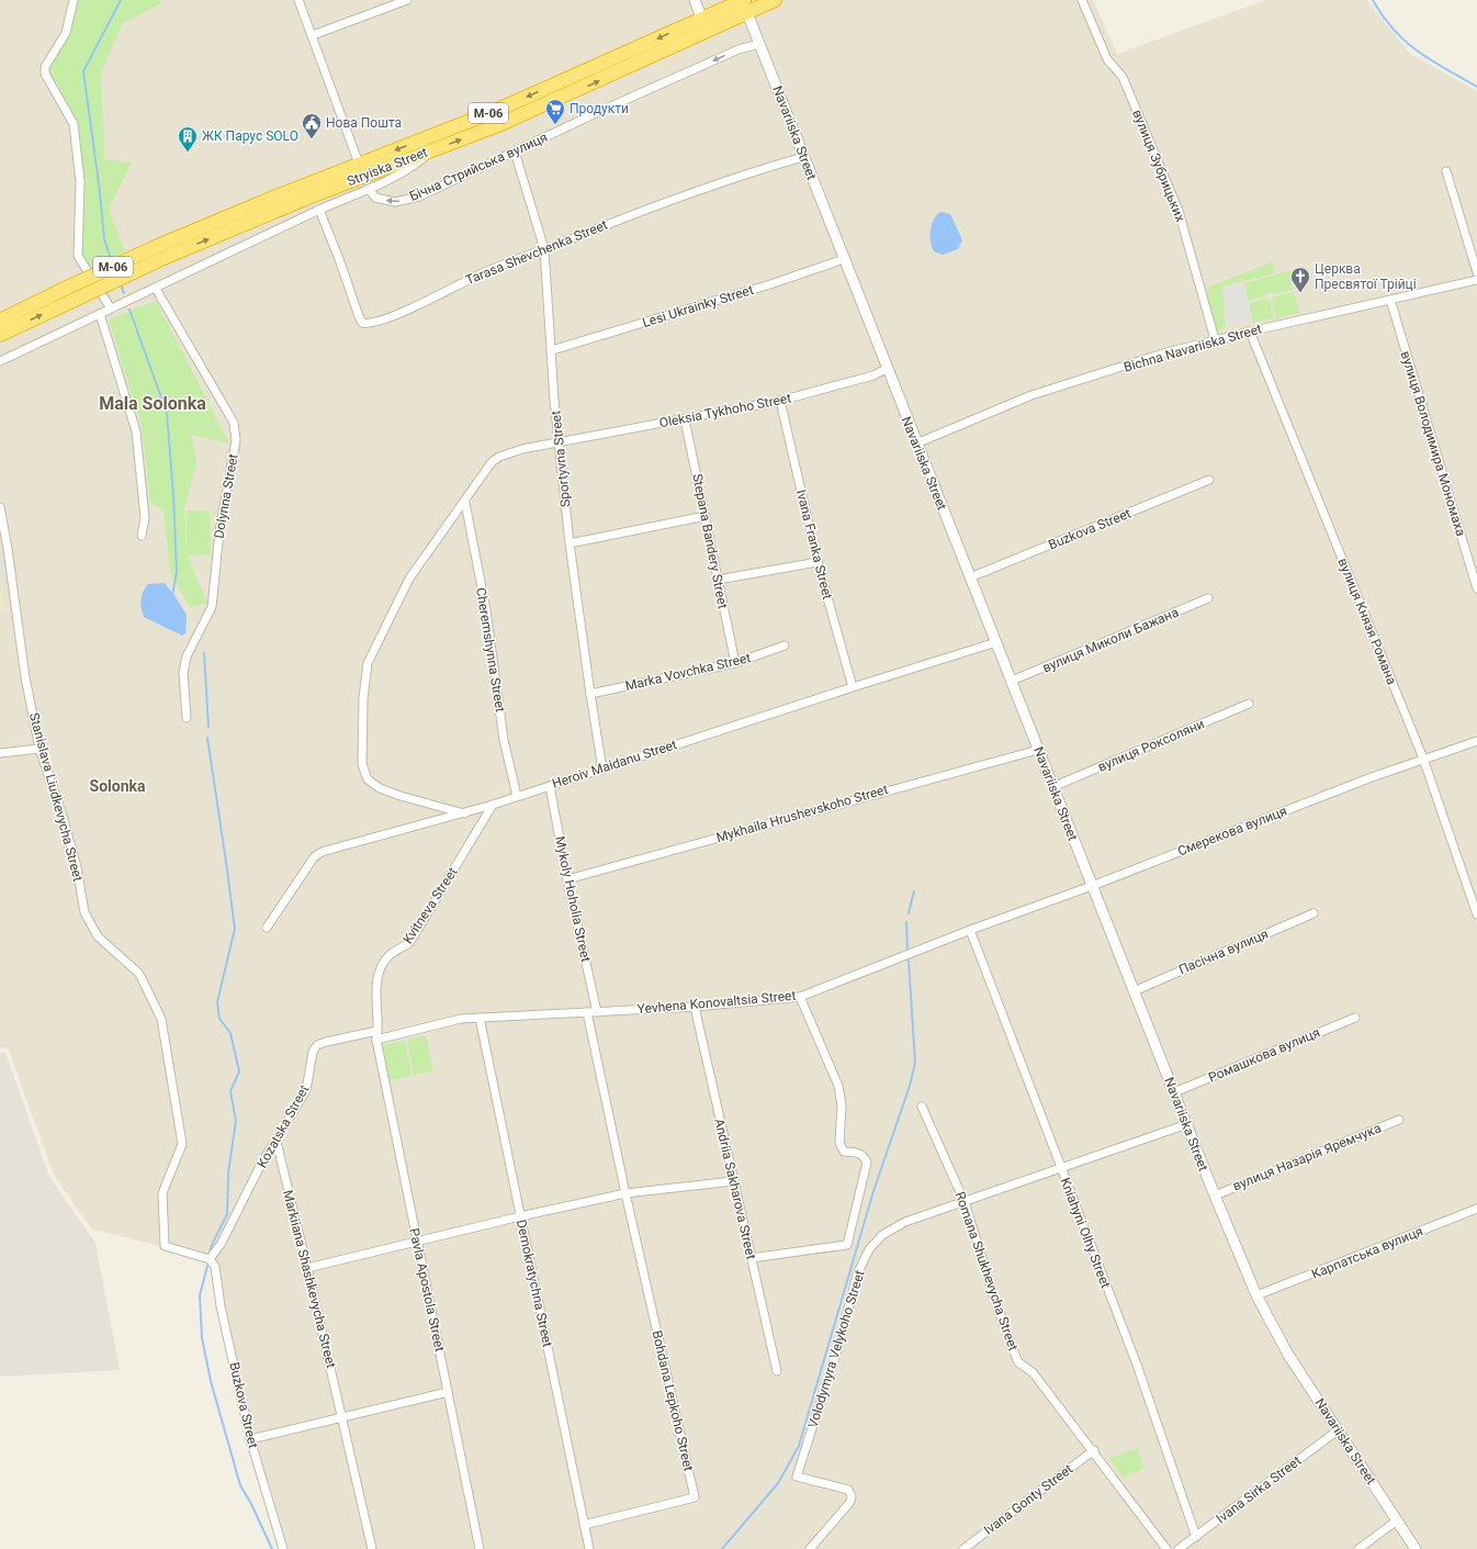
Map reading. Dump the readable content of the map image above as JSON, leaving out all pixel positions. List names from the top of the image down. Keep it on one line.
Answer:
{"streets":{"highway":["М-06","Stryiska Street"],"street":["Navariiska Street","вулиця Зубрицьких","Бічна Стрийська вулиця","Tarasa Shevchenka Street","Lesi Ukrainky Street","Bichna Navariiska Street","Oleksia Tykhoho Street","вулиця Володимира Мономаха","Sportyvna Street","Dolynna Street","Buzkova Street","Stepana Bandery Street","Ivana Franka Street","вулиця Князя Романа","вулиця Миколи Бажана","Cheremshynna Street","Marka Vovchka Street","вулиця Роксоляни","Heroiv Maidanu Street","Stanislava Liudkevycha Street","Mykhaila Hrushevskoho Street","Смерекова вулиця","Mykoly Hoholia Street","Kvitneva Street","Пасічна вулиця","Yevhena Konovaltsia Street","Ромашкова вулиця","Kozatska Street","вулиця Назарія Яремчука","Andriia Sakharova Street","Kniahyni Olhy Street","Карпатська вулиця","Romana Shukhevycha Street","Markiiana Shashkevycha Street","Demokratychna Street","Pavla Apostola Street","Volodymyra Velykoho Street","Bohdana Lepkoho Street","Ivana Sirka Street","Ivana Gonty Street"]},"crossings":[["Navariiska Street","Stryiska Street"],["Navariiska Street","Бічна Стрийська вулиця"],["Navariiska Street","Tarasa Shevchenka Street"],["Navariiska Street","Lesi Ukrainky Street"],["Navariiska Street","Bichna Navariiska Street"],["Navariiska Street","Oleksia Tykhoho Street"],["Navariiska Street","Buzkova Street"],["Navariiska Street","вулиця Миколи Бажана"],["Navariiska Street","вулиця Роксоляни"],["Navariiska Street","Heroiv Maidanu Street"],["Navariiska Street","Mykhaila Hrushevskoho Street"],["Navariiska Street","Смерекова вулиця"],["Navariiska Street","Пасічна вулиця"],["Navariiska Street","Yevhena Konovaltsia Street"],["Navariiska Street","Ромашкова вулиця"],["Navariiska Street","вулиця Назарія Яремчука"],["Navariiska Street","Карпатська вулиця"],["Navariiska Street","Volodymyra Velykoho Street"],["Navariiska Street","Ivana Sirka Street"],["вулиця Зубрицьких","Bichna Navariiska Street"],["Бічна Стрийська вулиця","Sportyvna Street"],["Tarasa Shevchenka Street","Sportyvna Street"],["Lesi Ukrainky Street","Sportyvna Street"],["Bichna Navariiska Street","вулиця Володимира Мономаха"],["Bichna Navariiska Street","вулиця Князя Романа"],["Oleksia Tykhoho Street","Sportyvna Street"],["Oleksia Tykhoho Street","Stepana Bandery Street"],["Oleksia Tykhoho Street","Ivana Franka Street"],["Oleksia Tykhoho Street","Cheremshynna Street"],["Oleksia Tykhoho Street","Heroiv Maidanu Street"],["Sportyvna Street","Marka Vovchka Street"],["Sportyvna Street","Heroiv Maidanu Street"],["Buzkova Street","Stanislava Liudkevycha Street"],["Buzkova Street","Kozatska Street"],["Stepana Bandery Street","Marka Vovchka Street"],["Ivana Franka Street","Heroiv Maidanu Street"],["вулиця Князя Романа","Смерекова вулиця"],["Cheremshynna Street","Heroiv Maidanu Street"],["Heroiv Maidanu Street","Mykoly Hoholia Street"],["Heroiv Maidanu Street","Kvitneva Street"],["Stanislava Liudkevycha Street","Kozatska Street"],["Mykhaila Hrushevskoho Street","Mykoly Hoholia Street"],["Смерекова вулиця","Yevhena Konovaltsia Street"],["Mykoly Hoholia Street","Yevhena Konovaltsia Street"],["Kvitneva Street","Kozatska Street"],["Kvitneva Street","Pavla Apostola Street"],["Yevhena Konovaltsia Street","Andriia Sakharova Street"],["Yevhena Konovaltsia Street","Kniahyni Olhy Street"],["Yevhena Konovaltsia Street","Demokratychna Street"],["Yevhena Konovaltsia Street","Pavla Apostola Street"],["Yevhena Konovaltsia Street","Bohdana Lepkoho Street"],["Kozatska Street","Markiiana Shashkevycha Street"],["Kozatska Street","Pavla Apostola Street"],["Kniahyni Olhy Street","Volodymyra Velykoho Street"],["Kniahyni Olhy Street","Ivana Sirka Street"],["Romana Shukhevycha Street","Volodymyra Velykoho Street"],["Romana Shukhevycha Street","Ivana Gonty Street"],["Demokratychna Street","Bohdana Lepkoho Street"]],"one_way":["Бічна Стрийська вулиця"],"districts":["Mala Solonka","Solonka"],"places":{"supermarket":["Продукти"],"public building":["Нова Пошта"],"building":["ЖК Парус SOLO"],"church":["Церква Пресвятої Трійці"]}}
